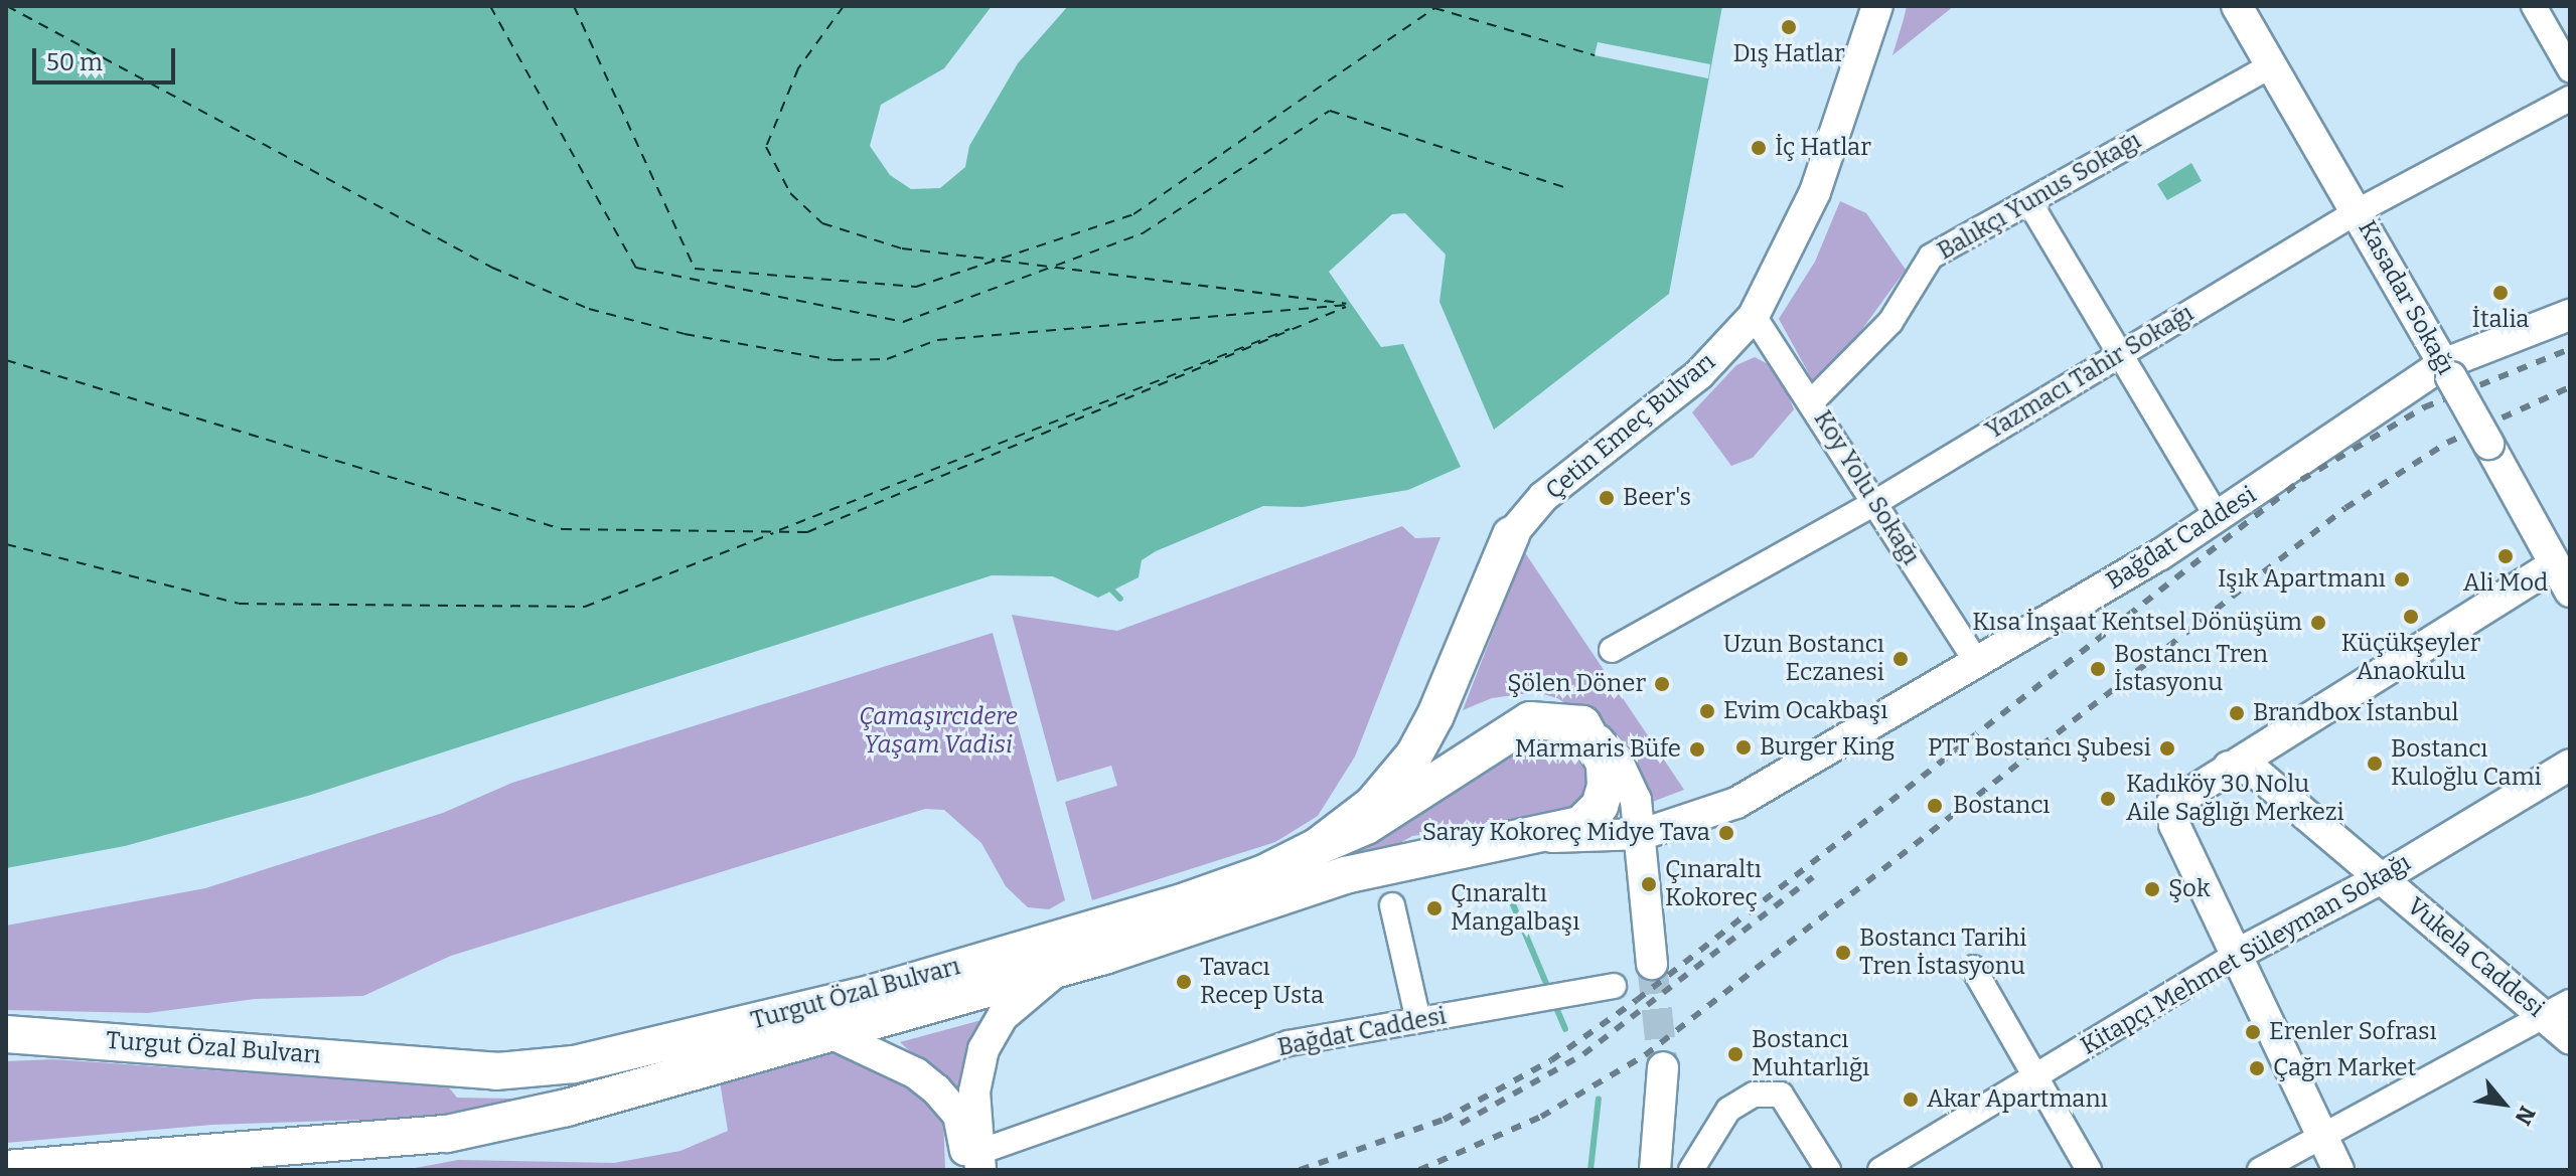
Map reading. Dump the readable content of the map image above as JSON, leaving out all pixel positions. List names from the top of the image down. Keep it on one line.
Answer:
{"streets":{"highway":["Turgut Özal Bulvarı"],"main road":["Kasadar Sokağı","Çetin Emeç Bulvarı","Bağdat Caddesi","Kitapçı Mehmet Süleyman Sokağı","Vukela Caddesi"],"street":["Balıkçı Yunus Sokağı","Yazmacı Tahir Sokağı","Koy Yolu Sokağı"]},"crossings":[["Balıkçı Yunus Sokağı","Kasadar Sokağı"],["Balıkçı Yunus Sokağı","Koy Yolu Sokağı"],["Kasadar Sokağı","Yazmacı Tahir Sokağı"],["Kasadar Sokağı","Bağdat Caddesi"],["Yazmacı Tahir Sokağı","Koy Yolu Sokağı"],["Çetin Emeç Bulvarı","Koy Yolu Sokağı"],["Çetin Emeç Bulvarı","Turgut Özal Bulvarı"],["Koy Yolu Sokağı","Bağdat Caddesi"],["Bağdat Caddesi","Turgut Özal Bulvarı"],["Kitapçı Mehmet Süleyman Sokağı","Vukela Caddesi"]],"parks":["Çamaşırcıdere Yaşam Vadisi"],"places":["Dış Hatlar","İç Hatlar","İtalia","Beer's","Ali Mod","Işık Apartmanı","Küçükşeyler Anaokulu","Kısa İnşaat Kentsel Dönüşüm","Uzun Bostancı Eczanesi","Bostancı Tren İstasyonu","Şölen Döner","Evim Ocakbaşı","Brandbox İstanbul","Burger King","PTT Bostancı Şubesi","Marmaris Büfe","Bostancı Kuloğlu Cami","Kadıköy 30 Nolu Aile Sağlığı Merkezi","Bostancı","Saray Kokoreç Midye Tava","Çınaraltı Kokoreç","Şok","Çınaraltı Mangalbaşı","Bostancı Tarihi Tren İstasyonu","Tavacı Recep Usta","Erenler Sofrası","Bostancı Muhtarlığı","Çağrı Market","Akar Apartmanı"],"scale_bar":"50 m","north":"bottom right"}
